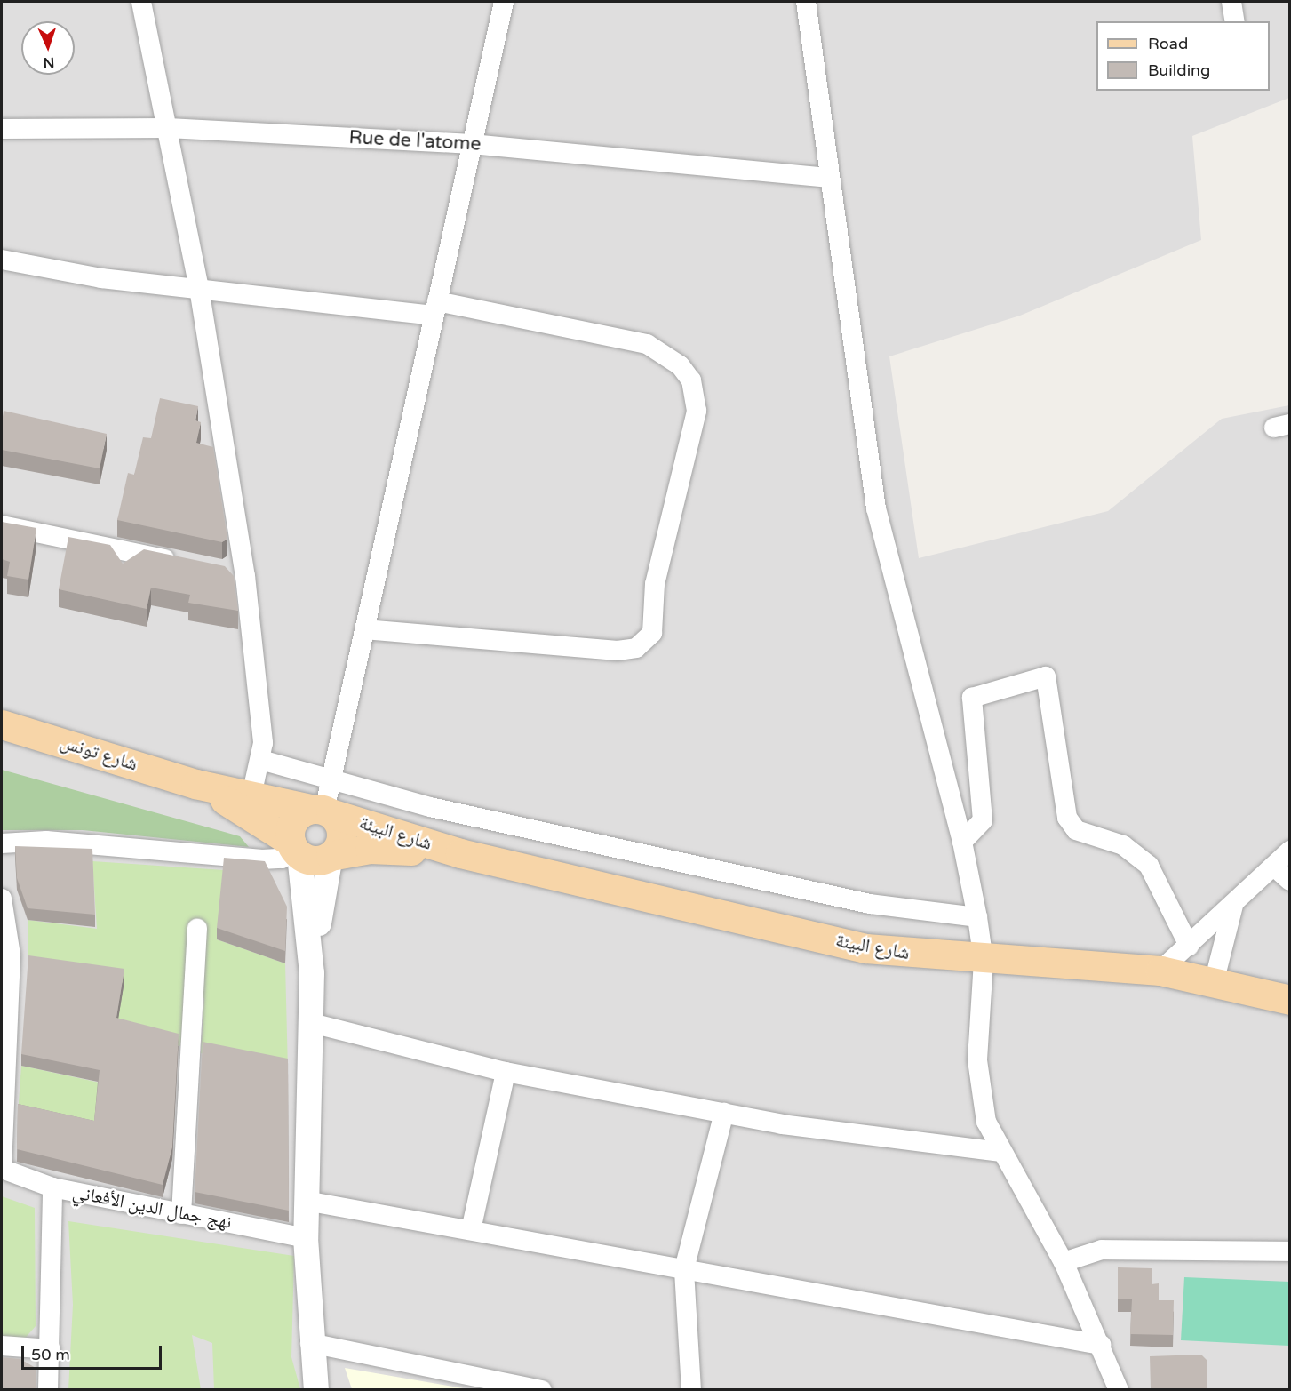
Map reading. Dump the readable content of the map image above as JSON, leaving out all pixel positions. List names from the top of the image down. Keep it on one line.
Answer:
{"streets":{"main road":["شارع تونس","شارع البيئة"],"street":["Rue de l'atome","نهج جمال الدين الأفعاني"]},"crossings":[["شارع تونس","شارع البيئة"]],"legend":["Road","Building"],"scale_bar":"50 m","north":"bottom"}
